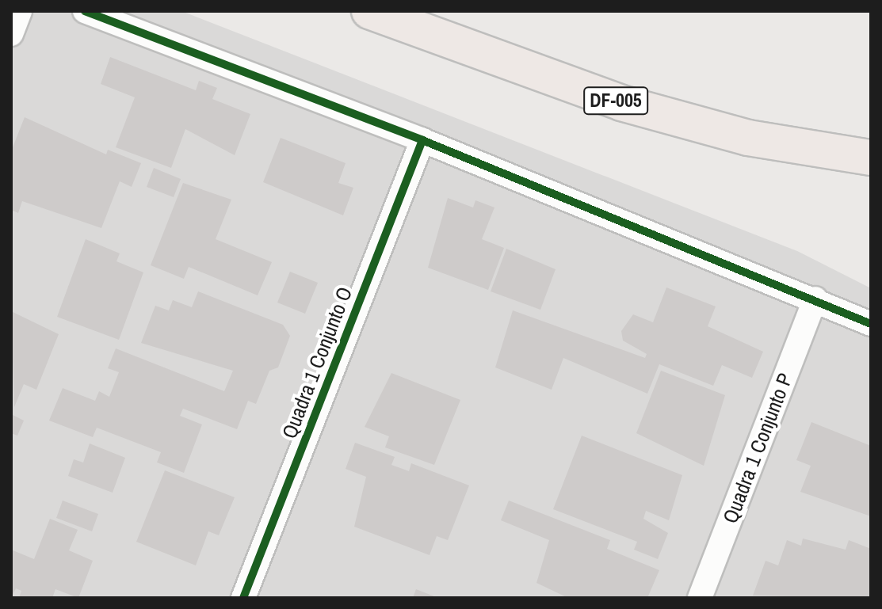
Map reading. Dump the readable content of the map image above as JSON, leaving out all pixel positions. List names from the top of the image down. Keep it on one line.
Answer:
{"streets":{"main road":["DF-005"],"street":["Quadra 1 Conjunto O","Quadra 1 Conjunto P"]}}
